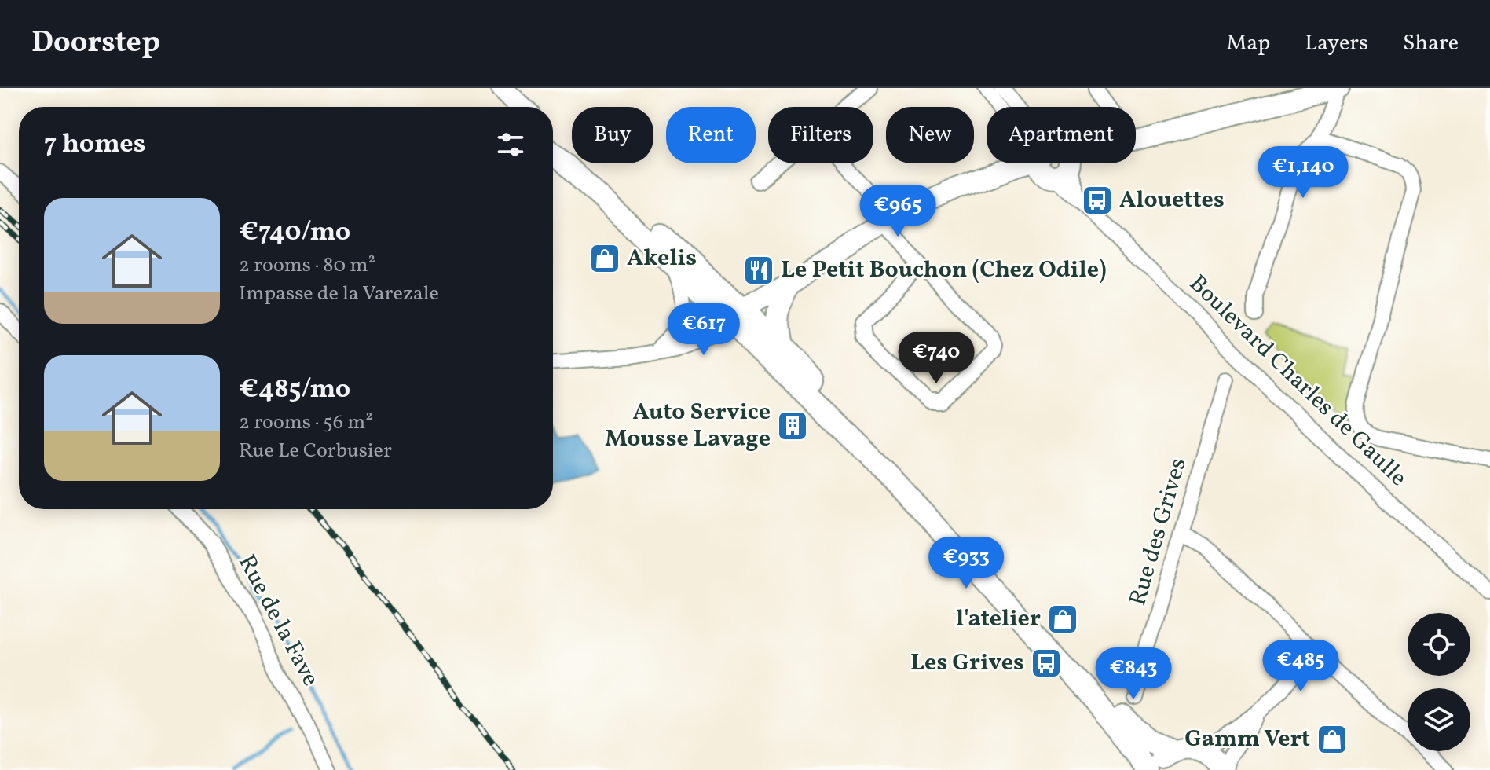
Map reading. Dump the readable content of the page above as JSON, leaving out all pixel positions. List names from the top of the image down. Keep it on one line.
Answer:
{"streets":{"street":["Boulevard Charles de Gaulle","Rue des Grives","Rue de la Fave"]},"places":{"bus stop":["Alouettes","Les Grives"],"shop":["Akelis","l'atelier","Gamm Vert"],"restaurant":["Le Petit Bouchon (Chez Odile)"],"building":["Auto Service Mousse Lavage"]},"page":{"header":"Doorstep","nav":["Map","Layers","Share"],"chip":["Buy","Rent","Filters","New","Apartment"],"heading":"7 homes","price":["€1,140","€965","€617","€740","€933","€485","€843"],"list":[{"name":"€740/mo","note":"2 rooms · 80 m² · Impasse de la Varezale"},{"name":"€485/mo","note":"2 rooms · 56 m² · Rue Le Corbusier"}]}}
